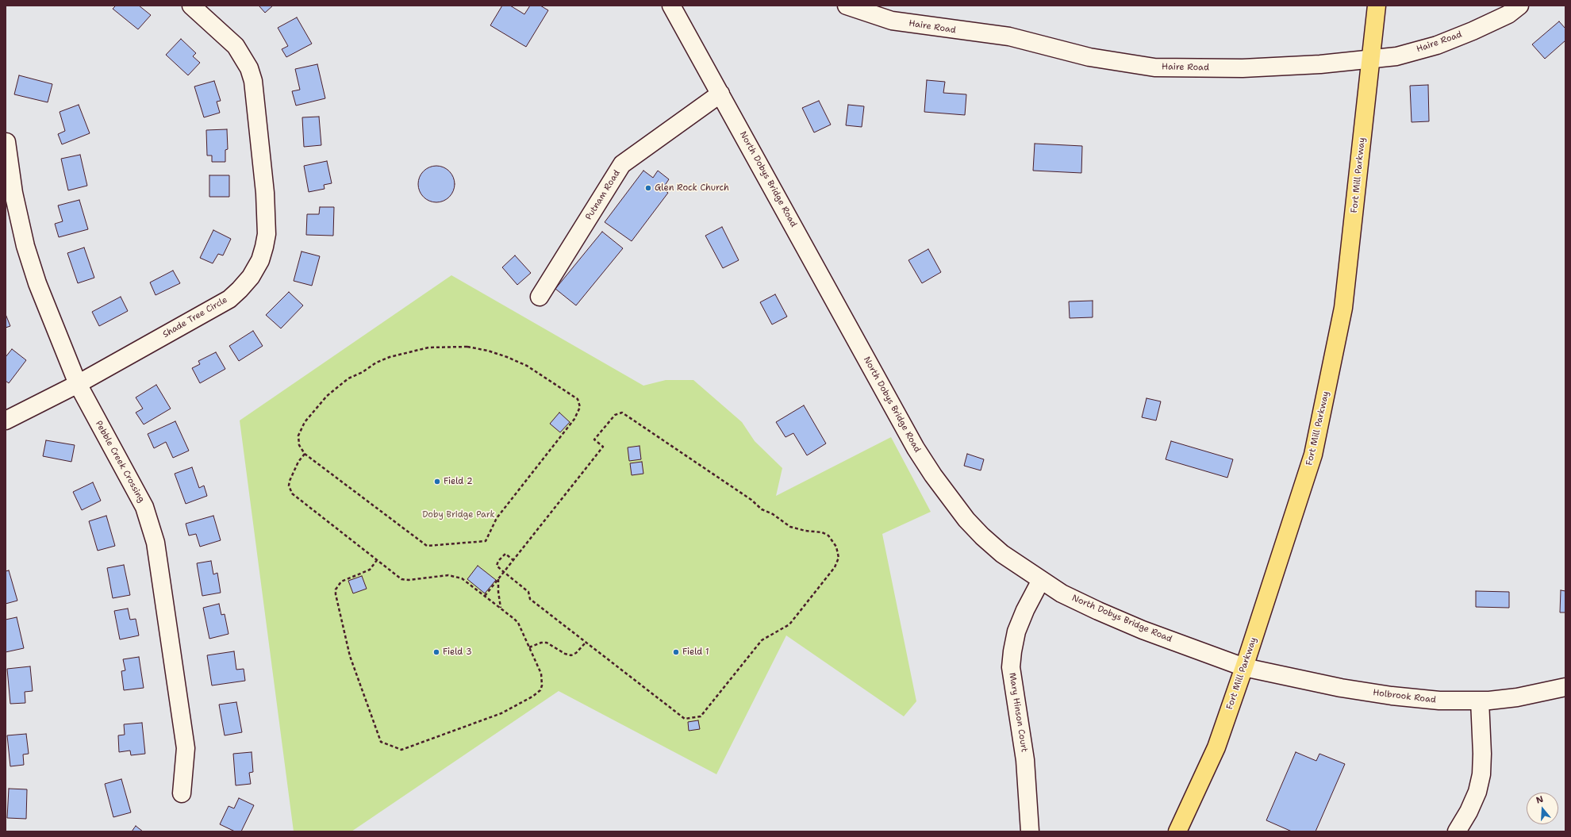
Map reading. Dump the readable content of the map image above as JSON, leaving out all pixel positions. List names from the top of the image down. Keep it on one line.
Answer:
{"streets":{"main road":["Fort Mill Parkway"],"street":["Haire Road","North Dobys Bridge Road","Putnam Road","Shade Tree Circle","Pebble Creek Crossing","Holbrook Road","Mary Hinson Court"]},"crossings":[["Haire Road","Fort Mill Parkway"],["Fort Mill Parkway","North Dobys Bridge Road"],["Fort Mill Parkway","Holbrook Road"],["North Dobys Bridge Road","Putnam Road"],["North Dobys Bridge Road","Holbrook Road"],["North Dobys Bridge Road","Mary Hinson Court"],["Shade Tree Circle","Pebble Creek Crossing"]],"parks":["Doby Bridge Park"],"places":["Glen Rock Church","Field 2","Field 3","Field 1"],"north":"top"}
